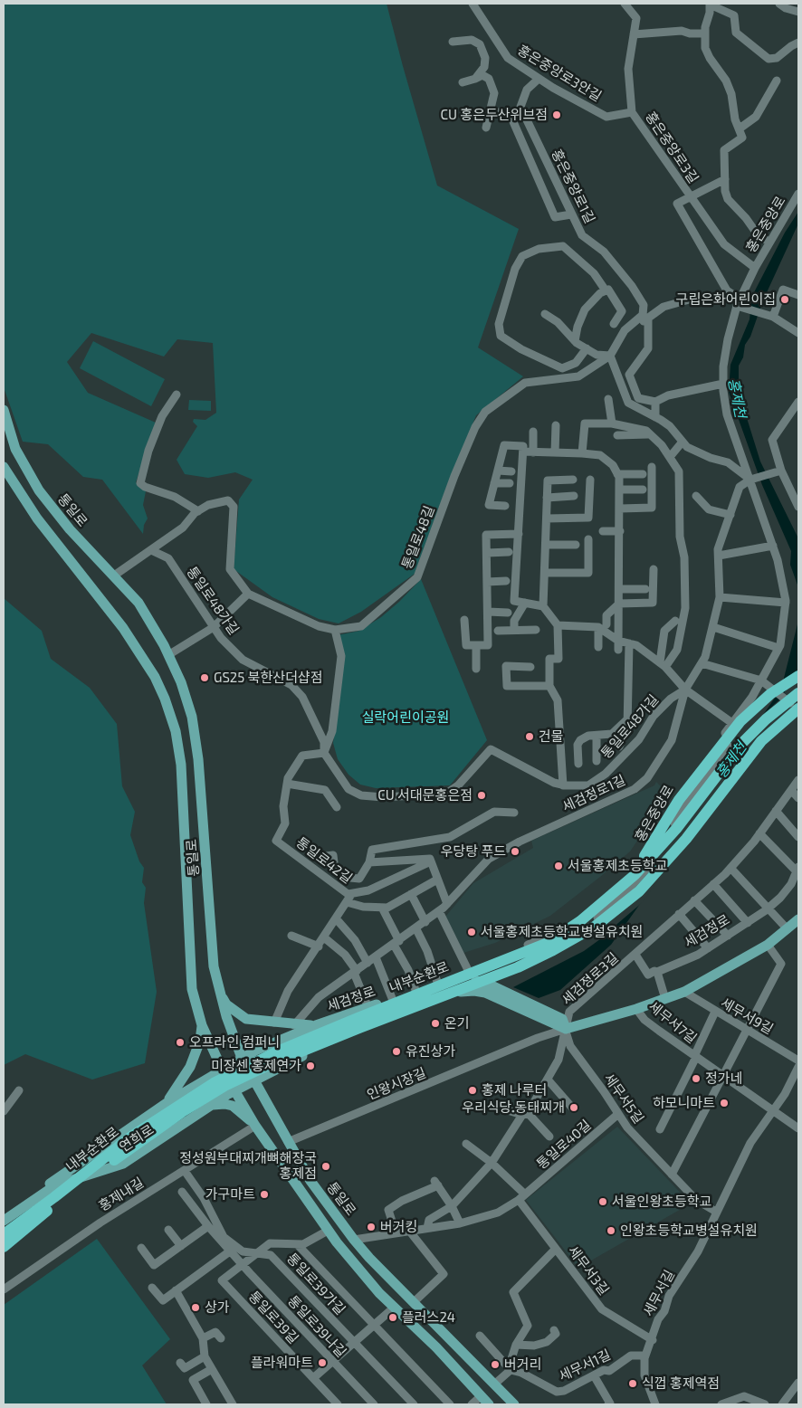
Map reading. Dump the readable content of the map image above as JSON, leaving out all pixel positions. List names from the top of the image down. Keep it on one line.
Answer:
{"streets":{"highway":["내부순환로"],"main road":["통일로","세검정로","연희로"],"street":["홍은중앙로3안길","홍은중앙로3길","홍은중앙로1길","홍은중앙로","통일로48길","통일로48가길","세검정로1길","통일로42길","세검정로3길","세무서9길","세무서7길","인왕시장길","세무서5길","통일로40길","홍제내길","세무서3길","통일로39가길","세무서길","통일로39길","통일로39나길","세무서1길"]},"crossings":[["홍은중앙로3안길","홍은중앙로3길"],["홍은중앙로3안길","홍은중앙로1길"],["홍은중앙로3길","홍은중앙로"],["홍은중앙로1길","통일로48길"],["홍은중앙로","세검정로1길"],["홍은중앙로","세검정로"],["통일로","통일로48길"],["통일로","세검정로"],["통일로","인왕시장길"],["통일로","연희로"],["통일로","통일로40길"],["통일로","홍제내길"],["통일로48길","통일로48가길"],["통일로48가길","세검정로1길"],["통일로48가길","통일로42길"],["세검정로","세검정로3길"],["세검정로","인왕시장길"],["세검정로","세무서5길"],["세검정로","연희로"],["세검정로3길","인왕시장길"],["세검정로3길","세무서5길"],["세무서9길","세무서7길"],["세무서7길","세무서길"],["인왕시장길","세무서5길"],["세무서5길","통일로40길"],["세무서5길","세무서길"],["통일로40길","세무서3길"],["홍제내길","통일로39가길"],["세무서3길","세무서길"],["통일로39가길","통일로39길"],["통일로39가길","통일로39나길"],["세무서길","세무서1길"],["통일로39길","통일로39나길"]],"water":["홍제천"],"parks":["실락어린이공원"],"places":["CU 홍은두산위브점","구립은화어린이집","GS25 북한산더샵점","건물","CU 서대문홍은점","우당탕 푸드","서울홍제초등학교","서울홍제초등학교병설유치원","온기","오프라인 컴퍼니","유진상가","미장센 홍제연가","정가네","홍제 나루터","하모니마트","우리식당.동태찌개","정성원부대찌개뼈해장국 홍제점","가구마트","서울인왕초등학교","버거킹","인왕초등학교병설유치원","상가","플러스24","플라워마트","버거리","식껍 홍제역점"]}
